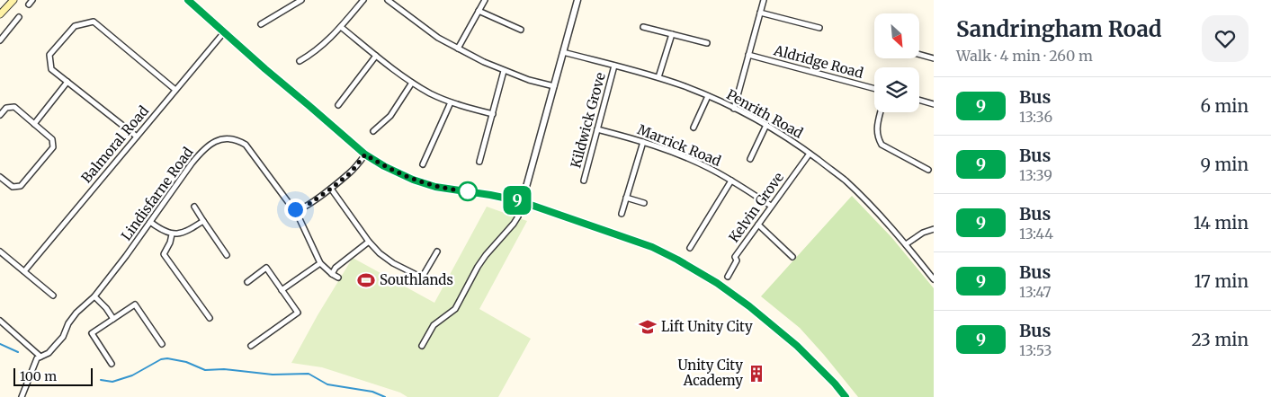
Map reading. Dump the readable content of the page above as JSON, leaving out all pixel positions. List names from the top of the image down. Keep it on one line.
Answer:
{"streets":{"street":["Aldridge Road","Penrith Road","Kildwick Grove","Balmoral Road","Marrick Road","Lindisfarne Road","Kelvin Grove"]},"crossings":[["Penrith Road","Kildwick Grove"],["Penrith Road","Kelvin Grove"],["Kildwick Grove","Marrick Road"],["Marrick Road","Kelvin Grove"]],"places":{"sports":["Southlands"],"school or university":["Lift Unity City"],"building":["Unity City Academy"]},"lines":["bus line 9"],"scale_bar":"100 m","north":"bottom right","page":{"on_map":"9","heading":["Sandringham Road","Walk · 4 min · 260 m"],"list":[{"mark":"9","name":"Bus","note":"13:36","value":"6 min"},{"mark":"9","name":"Bus","note":"13:39","value":"9 min"},{"mark":"9","name":"Bus","note":"13:44","value":"14 min"},{"mark":"9","name":"Bus","note":"13:47","value":"17 min"},{"mark":"9","name":"Bus","note":"13:53","value":"23 min"}],"scale":"100 m"}}
